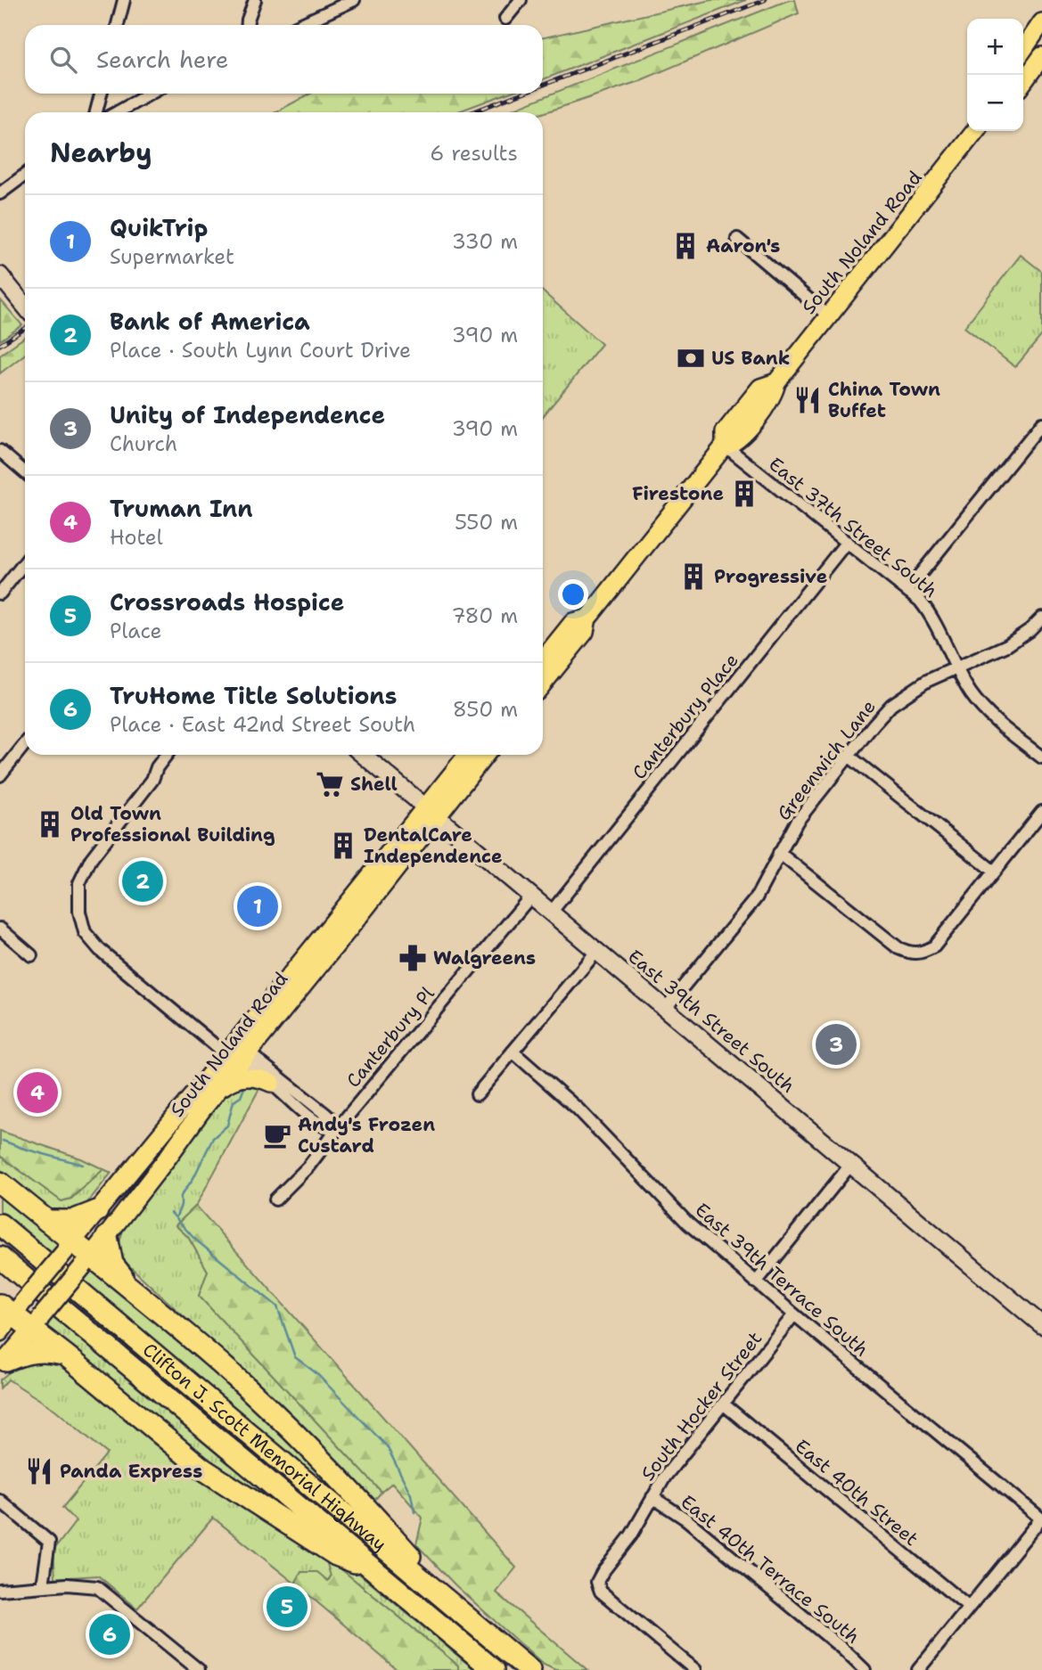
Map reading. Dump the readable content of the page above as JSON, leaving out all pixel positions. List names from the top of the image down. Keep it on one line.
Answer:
{"streets":{"highway":["Clifton J. Scott Memorial Highway"],"main road":["South Noland Road","East 39th Street South"],"street":["East 37th Street South","Canterbury Place","Greenwich Lane","Canterbury Pl","East 39th Terrace South","South Hocker Street","East 40th Street","East 40th Terrace South"]},"crossings":[["South Noland Road","East 37th Street South"],["South Noland Road","East 39th Street South"],["East 37th Street South","Canterbury Place"],["East 37th Street South","Greenwich Lane"],["Canterbury Place","East 39th Street South"],["Greenwich Lane","East 39th Street South"],["East 39th Street South","Canterbury Pl"],["East 39th Terrace South","South Hocker Street"],["South Hocker Street","East 40th Street"],["South Hocker Street","East 40th Terrace South"]],"places":{"building":["Aaron's","Firestone","Progressive","Old Town Professional Building","DentalCare Independence"],"bank":["US Bank"],"restaurant":["China Town Buffet","Panda Express"],"supermarket":["Shell"],"pharmacy":["Walgreens"],"cafe":["Andy's Frozen Custard"]},"page":{"map_buttons":["+","−"],"search":"Search here","heading":["Nearby","6 results"],"list":[{"mark":"1","name":"QuikTrip","note":"Supermarket","value":"330 m"},{"mark":"2","name":"Bank of America","note":"Place · South Lynn Court Drive","value":"390 m"},{"mark":"3","name":"Unity of Independence","note":"Church","value":"390 m"},{"mark":"4","name":"Truman Inn","note":"Hotel","value":"550 m"},{"mark":"5","name":"Crossroads Hospice","note":"Place","value":"780 m"},{"mark":"6","name":"TruHome Title Solutions","note":"Place · East 42nd Street South","value":"850 m"}],"pins":["2","1","3","4","5","6"]}}
